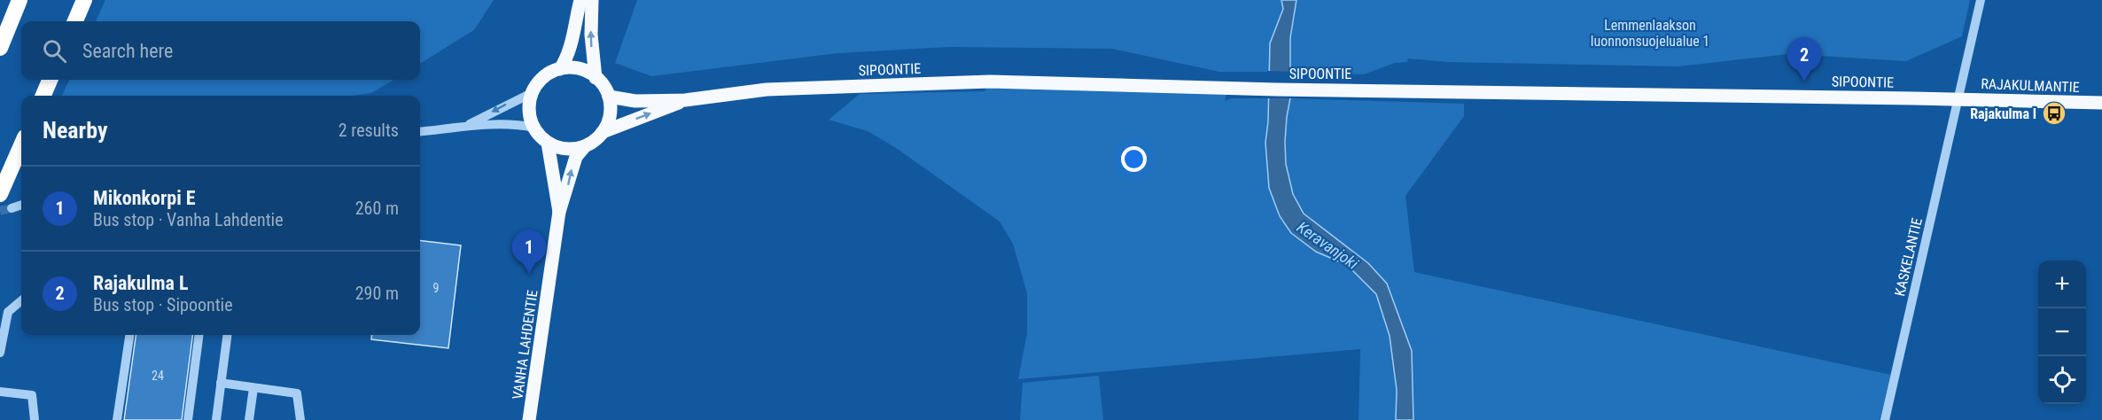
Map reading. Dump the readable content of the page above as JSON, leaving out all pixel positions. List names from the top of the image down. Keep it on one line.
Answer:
{"streets":{"main road":["SIPOONTIE","RAJAKULMANTIE","VANHA LAHDENTIE"],"street":["KASKELANTIE"]},"crossings":[["SIPOONTIE","RAJAKULMANTIE"],["SIPOONTIE","KASKELANTIE"],["SIPOONTIE","VANHA LAHDENTIE"],["RAJAKULMANTIE","KASKELANTIE"]],"water":["Keravanjoki"],"parks":["Lemmenlaakson luonnonsuojelualue 1"],"places":{"bus stop":["Rajakulma I"]},"house_numbers":["9","24"],"page":{"search":"Search here","pins":["2","1"],"heading":["Nearby","2 results"],"list":[{"mark":"1","name":"Mikonkorpi E","note":"Bus stop · Vanha Lahdentie","value":"260 m"},{"mark":"2","name":"Rajakulma L","note":"Bus stop · Sipoontie","value":"290 m"}],"map_buttons":["+","−"]}}
